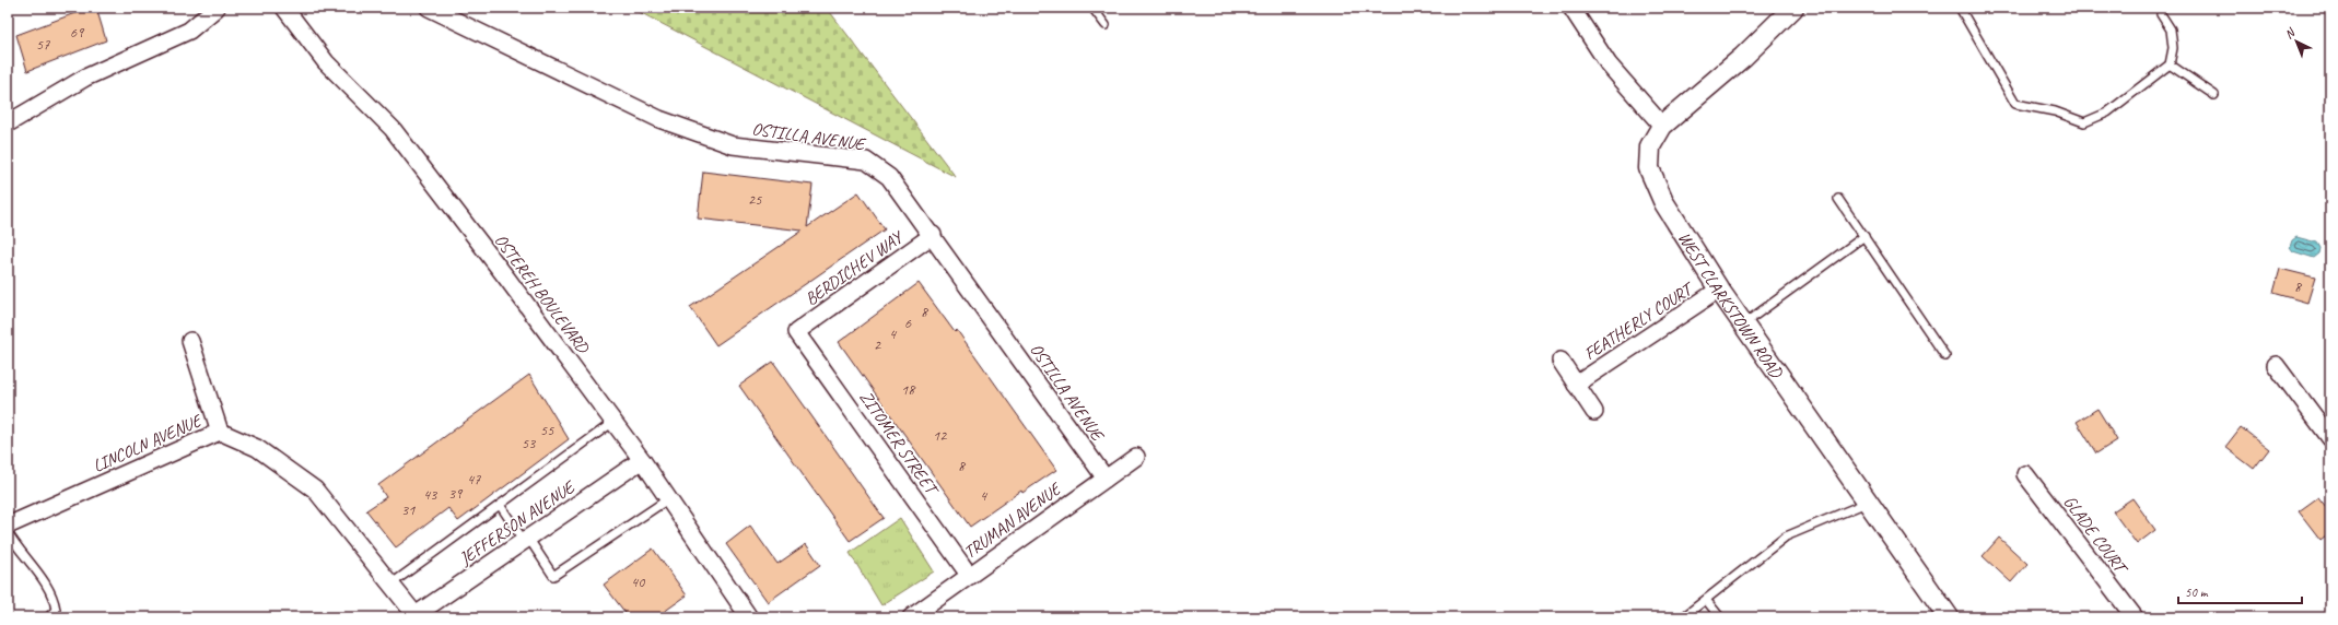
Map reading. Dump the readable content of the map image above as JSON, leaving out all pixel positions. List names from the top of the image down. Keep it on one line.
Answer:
{"streets":{"street":["OSTILLA AVENUE","BERDICHEV WAY","OSTEREH BOULEVARD","WEST CLARKSTOWN ROAD","FEATHERLY COURT","ZITOMER STREET","LINCOLN AVENUE","TRUMAN AVENUE","JEFFERSON AVENUE","GLADE COURT"]},"crossings":[["OSTILLA AVENUE","BERDICHEV WAY"],["OSTILLA AVENUE","TRUMAN AVENUE"],["BERDICHEV WAY","ZITOMER STREET"],["OSTEREH BOULEVARD","JEFFERSON AVENUE"],["WEST CLARKSTOWN ROAD","FEATHERLY COURT"],["ZITOMER STREET","TRUMAN AVENUE"],["LINCOLN AVENUE","JEFFERSON AVENUE"]],"house_numbers":["69","57","25","8","8","6","4","2","18","55","12","53","8","47","39","43","4","31","40"],"scale_bar":"50 m","north":"top left"}
